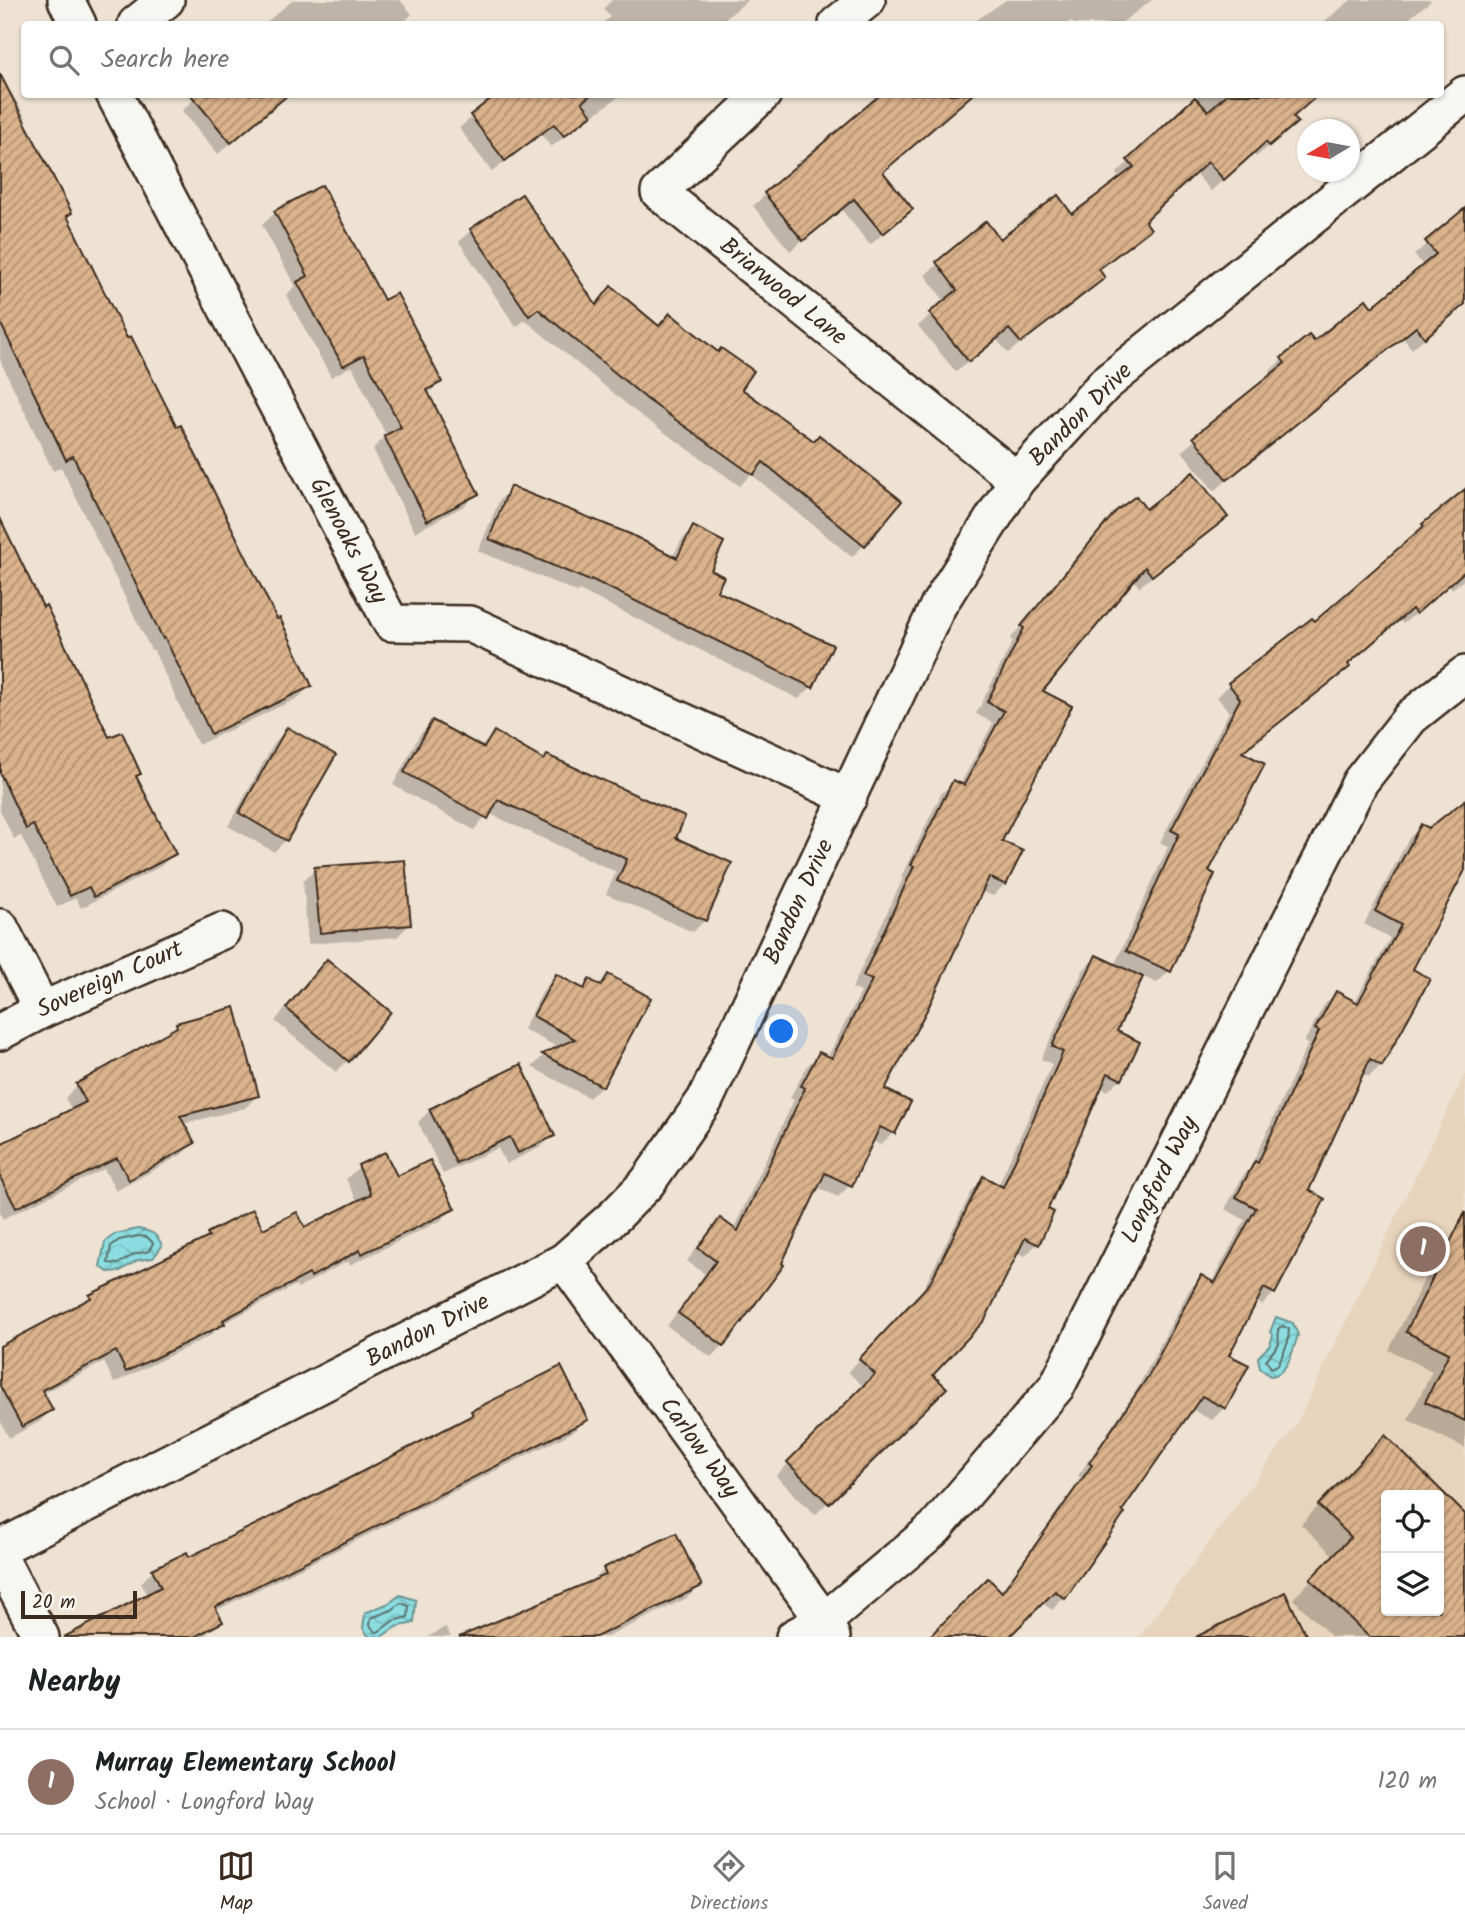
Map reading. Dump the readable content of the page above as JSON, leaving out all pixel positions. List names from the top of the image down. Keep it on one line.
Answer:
{"streets":{"street":["Briarwood Lane","Bandon Drive","Glenoaks Way","Sovereign Court","Longford Way","Carlow Way"]},"crossings":[["Briarwood Lane","Bandon Drive"],["Bandon Drive","Glenoaks Way"],["Bandon Drive","Carlow Way"],["Longford Way","Carlow Way"]],"scale_bar":"20 m","north":"left","page":{"search":"Search here","pins":"1","scale":"20 m","heading":"Nearby","list":[{"mark":"1","name":"Murray Elementary School","note":"School · Longford Way","value":"120 m"}],"nav":["Map","Directions","Saved"]}}
